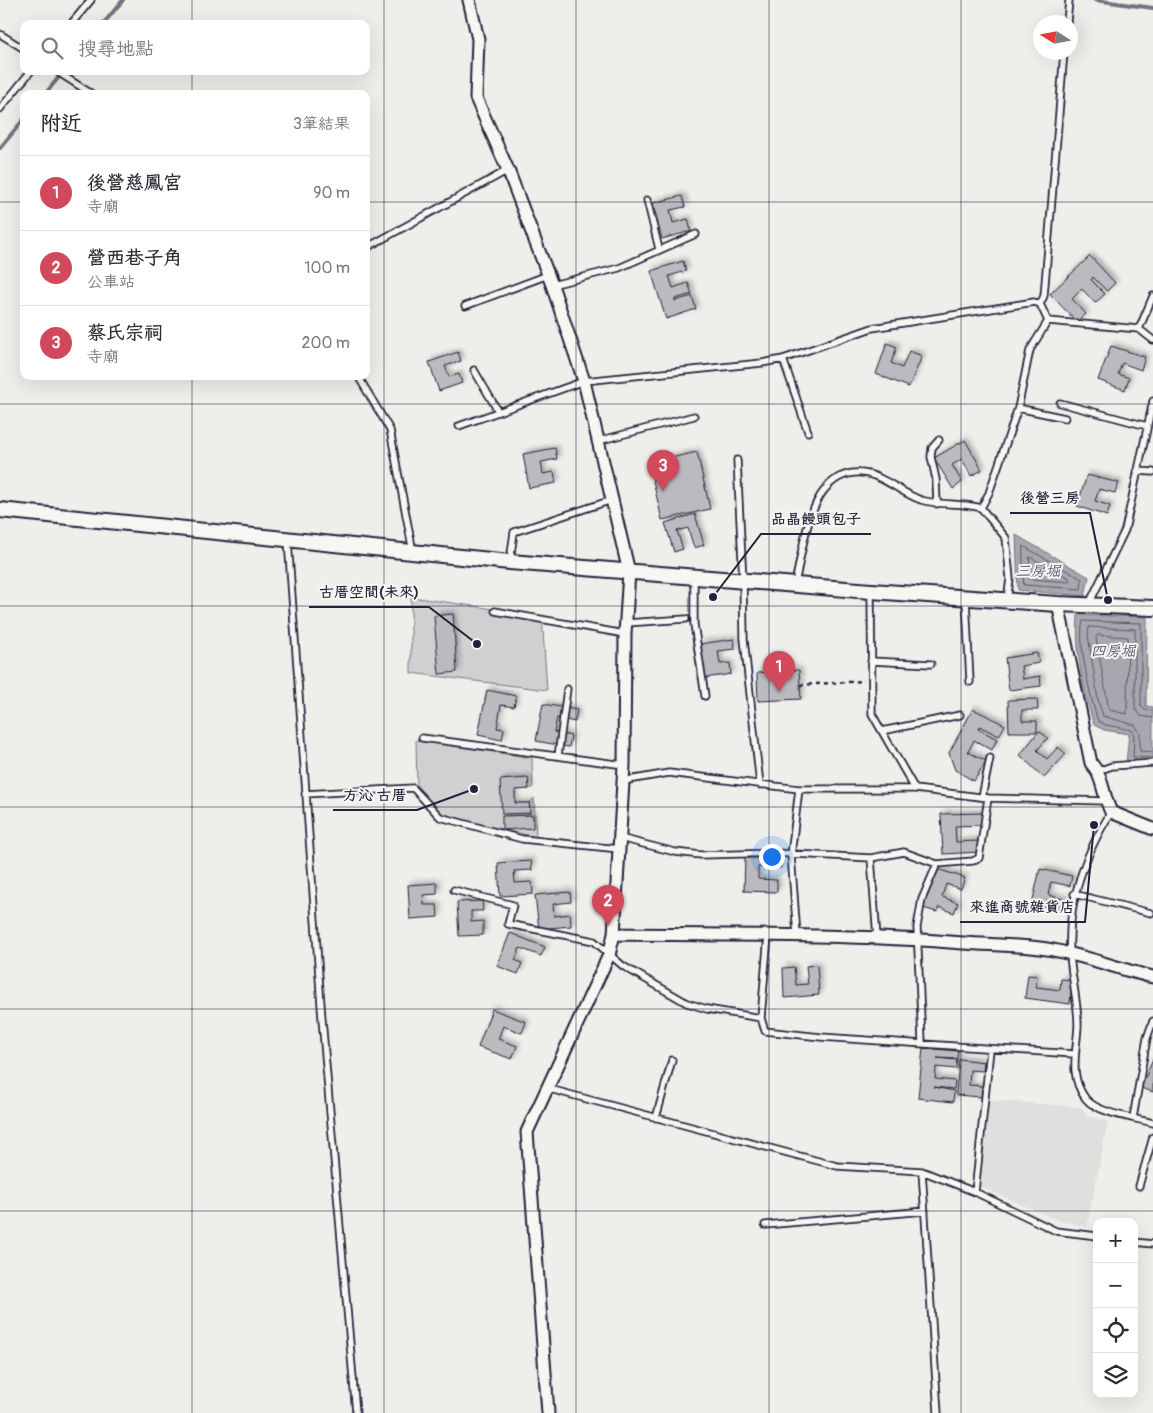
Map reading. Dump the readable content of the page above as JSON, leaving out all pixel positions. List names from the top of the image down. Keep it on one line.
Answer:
{"water":["三房堀","四房堀"],"places":["品晶饅頭包子","後營三房","古厝空間(未來)","方沁 古厝","來進商號雜貨店"],"north":"left","page":{"search":"搜尋地點","heading":["附近","3筆結果"],"list":[{"mark":"1","name":"後營慈鳳宮","note":"寺廟","value":"90 m"},{"mark":"2","name":"營西巷子角","note":"公車站","value":"100 m"},{"mark":"3","name":"蔡氏宗祠","note":"寺廟","value":"200 m"}],"pins":["3","1","2"],"map_buttons":["+","−"]}}
